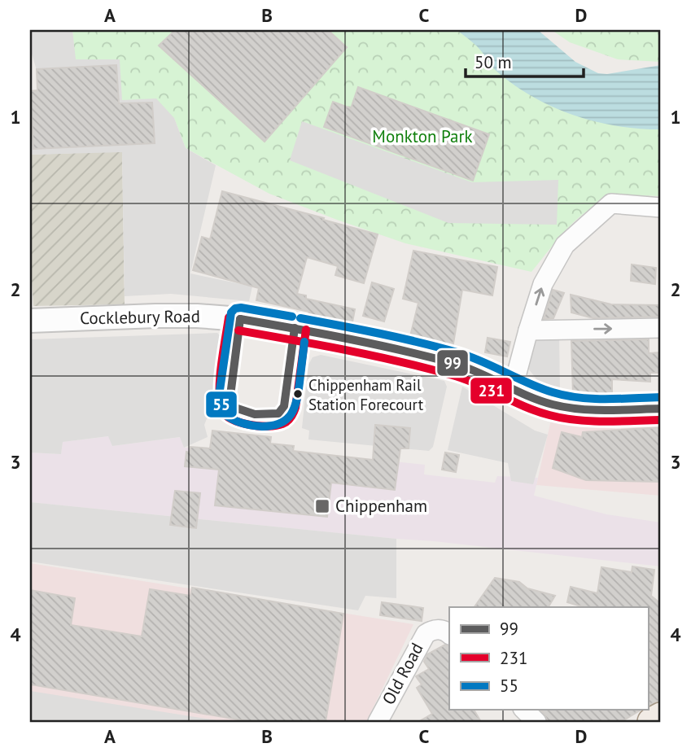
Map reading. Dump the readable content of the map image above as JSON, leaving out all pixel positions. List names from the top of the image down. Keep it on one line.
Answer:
{"streets":{"street":["Cocklebury Road","Old Road"]},"parks":["Monkton Park"],"places":{"other":["Chippenham Rail Station Forecourt"],"transit":["Chippenham"]},"lines":["transit line 55","transit line 231","transit line 99"],"legend":["99","231","55"],"scale_bar":"50 m","grid":{"columns":["A","B","C","D"],"rows":["1","2","3","4"]}}
